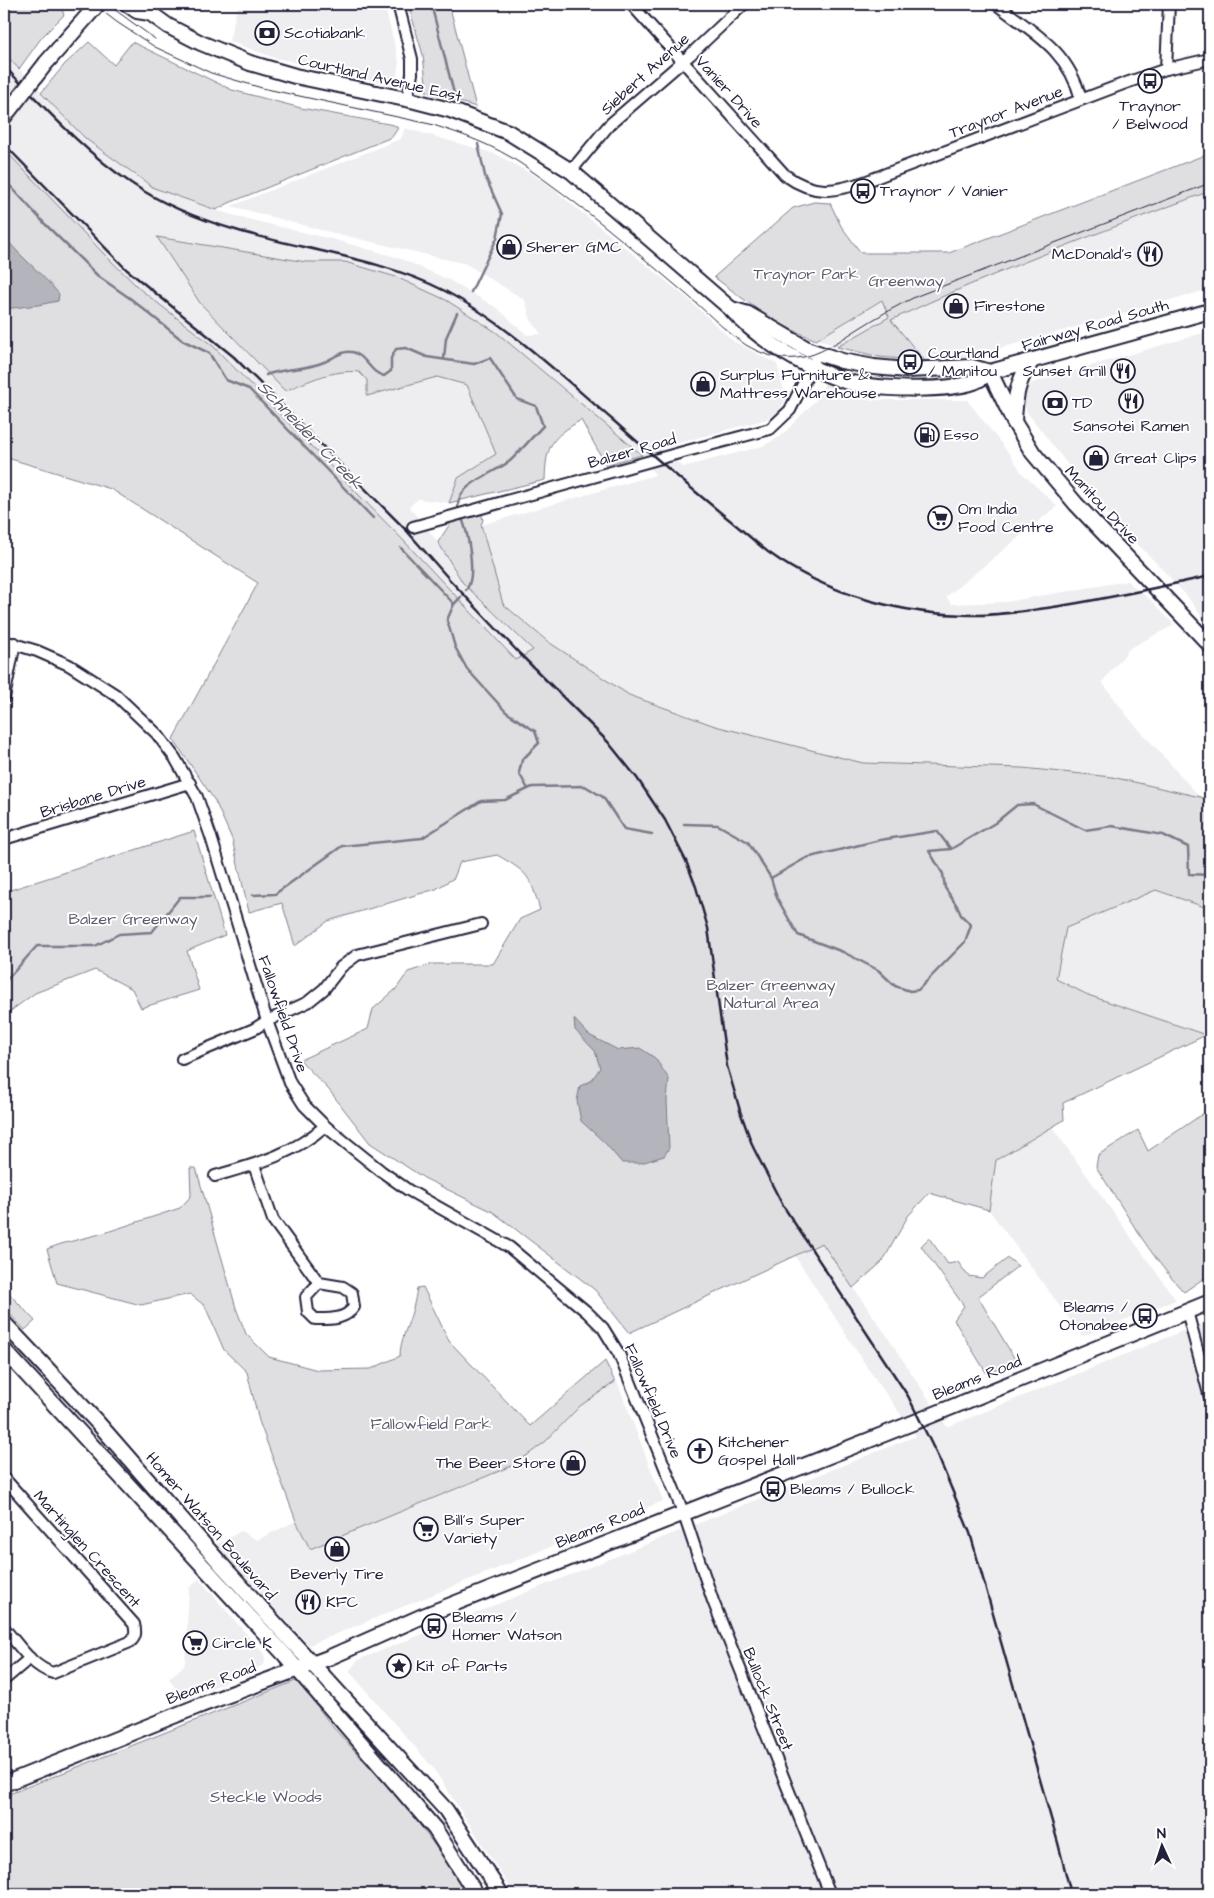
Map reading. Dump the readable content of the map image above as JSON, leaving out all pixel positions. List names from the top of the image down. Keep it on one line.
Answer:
{"streets":{"main road":["Courtland Avenue East","Fairway Road South","Manitou Drive","Bleams Road","Homer Watson Boulevard"],"street":["Siebert Avenue","Vanier Drive","Traynor Avenue","Balzer Road","Brisbane Drive","Fallowfield Drive","Martinglen Crescent","Bullock Street"]},"crossings":[["Siebert Avenue","Courtland Avenue East"],["Siebert Avenue","Vanier Drive"],["Courtland Avenue East","Fairway Road South"],["Courtland Avenue East","Balzer Road"],["Courtland Avenue East","Manitou Drive"],["Vanier Drive","Traynor Avenue"],["Fairway Road South","Manitou Drive"],["Brisbane Drive","Fallowfield Drive"],["Fallowfield Drive","Bleams Road"],["Fallowfield Drive","Bullock Street"],["Bleams Road","Homer Watson Boulevard"],["Bleams Road","Bullock Street"]],"water":["Schneider Creek"],"parks":["Traynor Park","Greenway","Balzer Greenway","Balzer Greenway Natural Area","Fallowfield Park","Steckle Woods"],"places":{"bank":["Scotiabank","TD"],"bus stop":["Traynor / Belwood","Traynor / Vanier","Courtland / Manitou","Bleams / Otonabee","Bleams / Bullock","Bleams / Homer Watson"],"shop":["Sherer GMC","Firestone","Surplus Furniture & Mattress Warehouse","Great Clips","The Beer Store","Beverly Tire"],"restaurant":["McDonald's","Sunset Grill","Sansotei Ramen","KFC"],"fuel station":["Esso"],"supermarket":["Om India Food Centre","Bill's Super Variety","Circle K"],"church":["Kitchener Gospel Hall"],"place":["Kit of Parts"]},"north":"top"}
